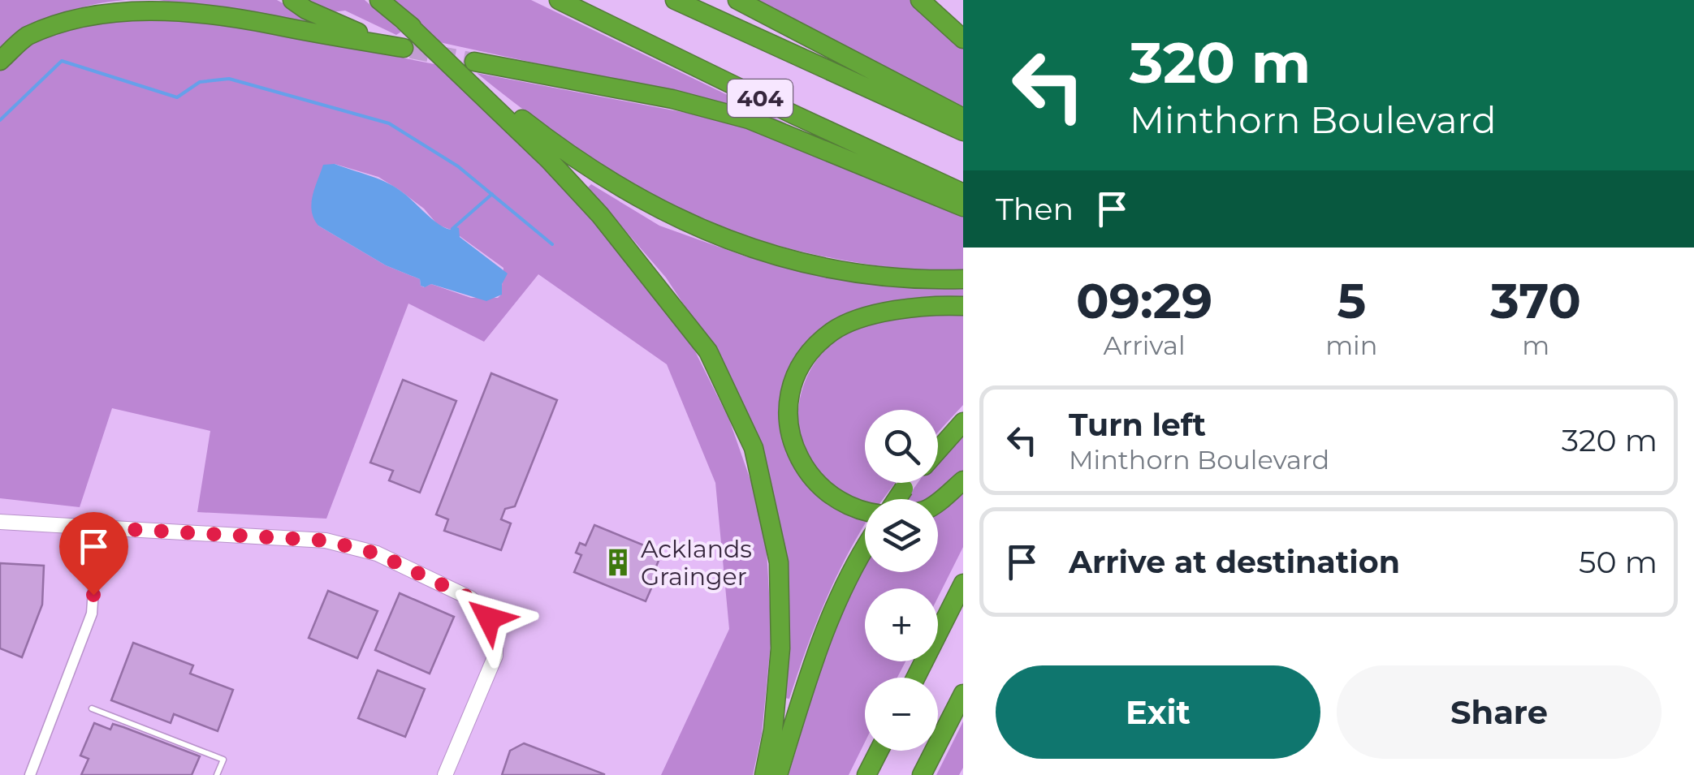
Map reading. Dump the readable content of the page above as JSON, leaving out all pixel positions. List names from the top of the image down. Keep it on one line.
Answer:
{"streets":{"highway":["404"]},"places":{"building":["Acklands Grainger"]},"page":{"turn":["320 m","Minthorn Boulevard"],"then":"Then","eta":["09:29","Arrival","5","min","370","m"],"list":[{"name":"Turn left","note":"Minthorn Boulevard","value":"320 m"},{"name":"Arrive at destination","value":"50 m"}],"map_buttons":["+","−"],"buttons":["Exit","Share"]}}
